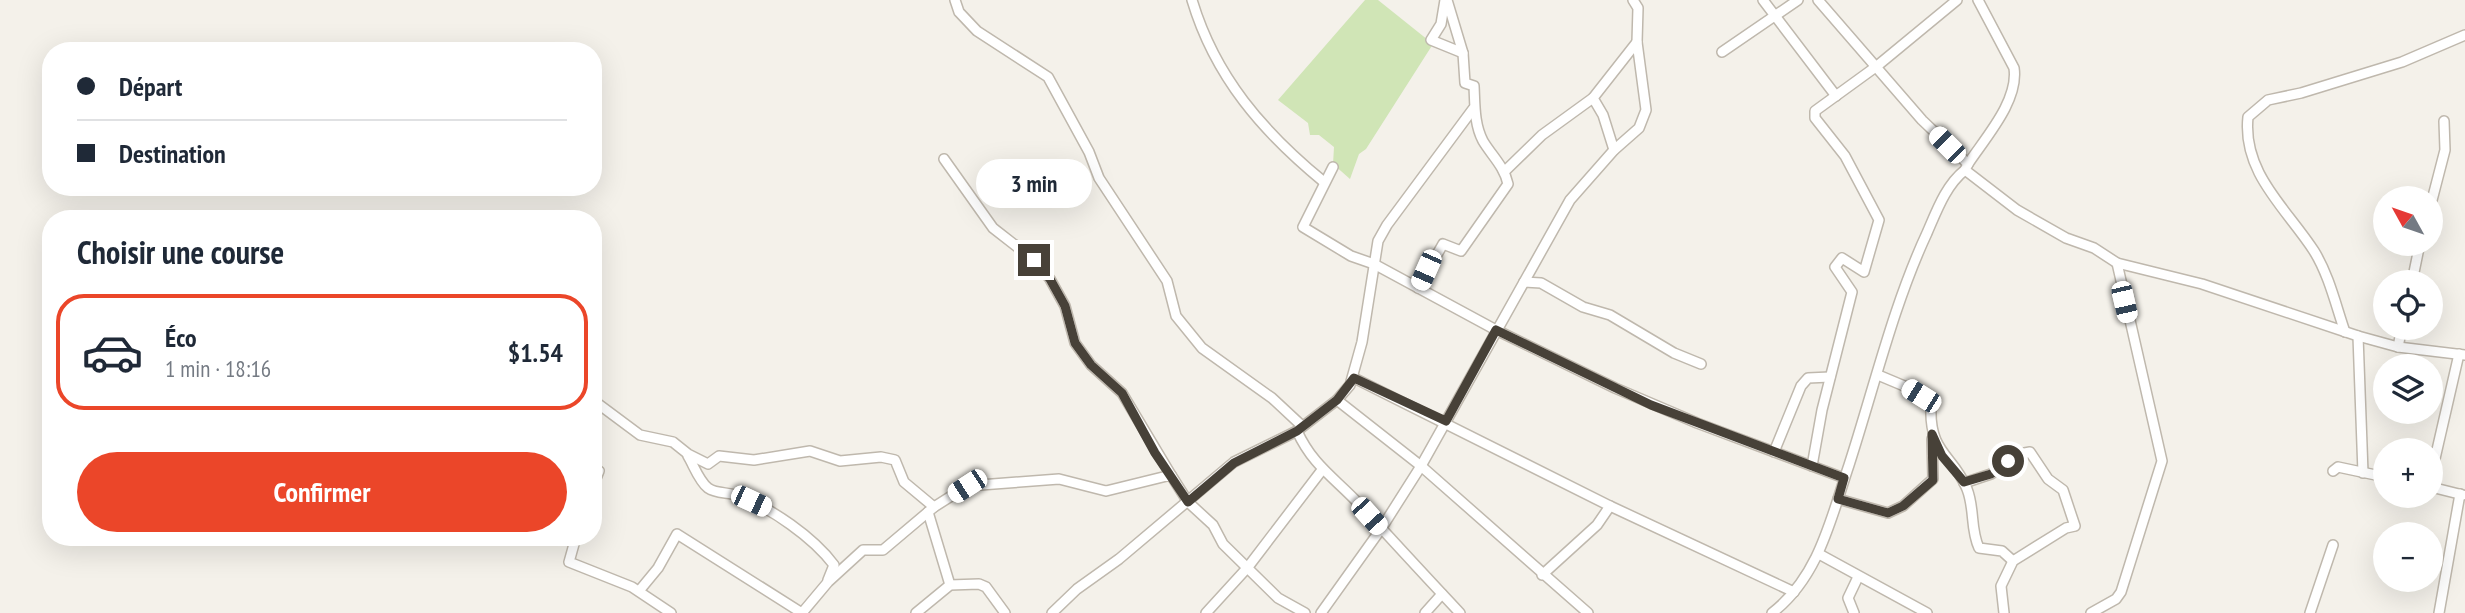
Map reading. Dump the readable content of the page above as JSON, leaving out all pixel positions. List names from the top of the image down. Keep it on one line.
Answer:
{"north":"top left","page":{"banner":["Départ","Destination"],"bubble":"3 min","map_buttons":["+","−"],"heading":"Choisir une course","list":[{"name":"Éco","note":"1 min · 18:16","value":"$1.54"}],"buttons":"Confirmer"}}
